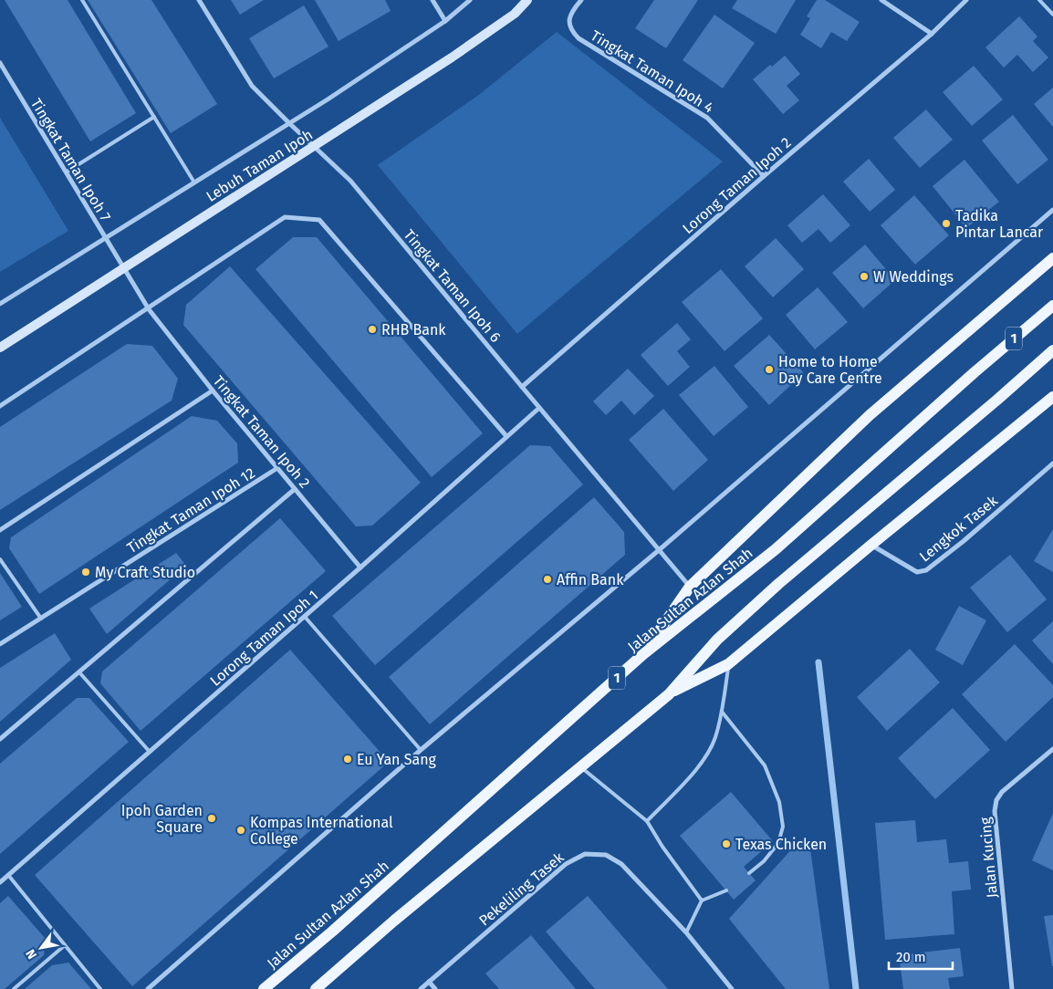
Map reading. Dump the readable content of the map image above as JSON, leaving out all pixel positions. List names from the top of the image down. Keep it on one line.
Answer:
{"streets":{"main road":["Lebuh Taman Ipoh","1","Jalan Sultan Azlan Shah"],"street":["Tingkat Taman Ipoh 4","Tingkat Taman Ipoh 7","Lorong Taman Ipoh 2","Tingkat Taman Ipoh 6","Tingkat Taman Ipoh 2","Tingkat Taman Ipoh 12","Lengkok Tasek","Lorong Taman Ipoh 1","Jalan Kucing","Pekeliling Tasek"]},"crossings":[["Tingkat Taman Ipoh 4","Lorong Taman Ipoh 2"],["Tingkat Taman Ipoh 7","Lebuh Taman Ipoh"],["Tingkat Taman Ipoh 7","Tingkat Taman Ipoh 2"],["Lebuh Taman Ipoh","Tingkat Taman Ipoh 6"],["Lorong Taman Ipoh 2","Tingkat Taman Ipoh 6"],["Tingkat Taman Ipoh 6","Lorong Taman Ipoh 1"],["Tingkat Taman Ipoh 2","Tingkat Taman Ipoh 12"],["Tingkat Taman Ipoh 2","Lorong Taman Ipoh 1"]],"places":["Tadika Pintar Lancar","W Weddings","RHB Bank","Home to Home Day Care Centre","My Craft Studio","Affin Bank","Eu Yan Sang","Ipoh Garden Square","Kompas International College","Texas Chicken"],"scale_bar":"20 m","north":"bottom left"}
